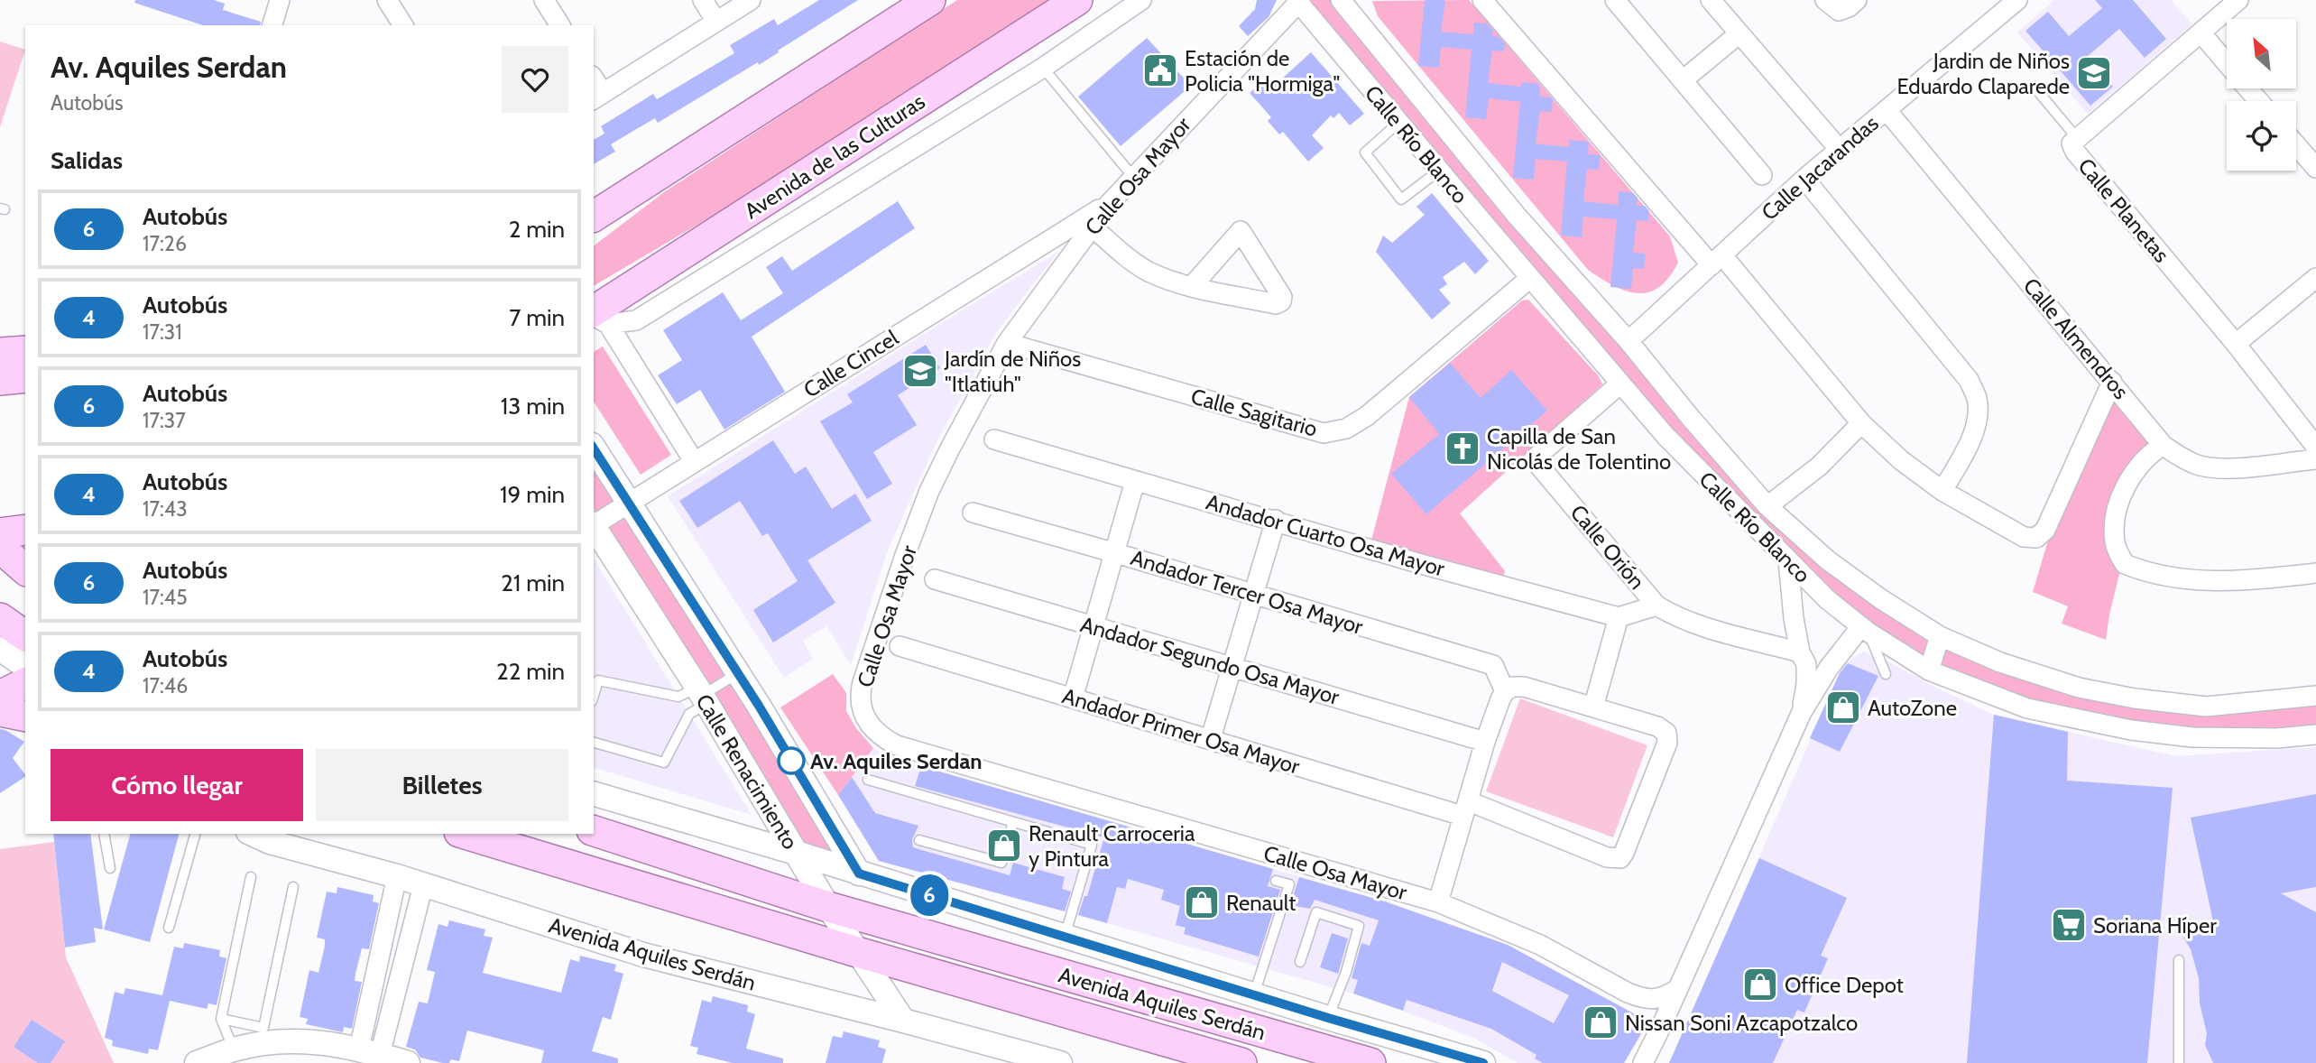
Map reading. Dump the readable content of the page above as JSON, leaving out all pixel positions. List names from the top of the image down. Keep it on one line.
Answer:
{"streets":{"main road":["Avenida de las Culturas","Avenida Aquiles Serdán"],"street":["Calle Río Blanco","Calle Jacarandas","Calle Osa Mayor","Calle Planetas","Calle Almendros","Calle Cincel","Calle Sagitario","Andador Cuarto Osa Mayor","Calle Orión","Andador Tercer Osa Mayor","Andador Segundo Osa Mayor","Andador Primer Osa Mayor","Calle Renacimiento"]},"crossings":[["Calle Río Blanco","Calle Jacarandas"],["Calle Río Blanco","Calle Osa Mayor"],["Calle Río Blanco","Calle Sagitario"],["Calle Río Blanco","Calle Orión"],["Calle Jacarandas","Calle Almendros"],["Calle Osa Mayor","Calle Cincel"],["Calle Osa Mayor","Calle Sagitario"],["Calle Cincel","Calle Renacimiento"],["Calle Renacimiento","Avenida Aquiles Serdán"]],"places":{"public building":["Estación de Policia \"Hormiga\""],"school or university":["Jardin de Niños Eduardo Claparede","Jardín de Niños \"Itlatiuh\""],"church":["Capilla de San Nicolás de Tolentino"],"shop":["AutoZone","Renault Carroceria y Pintura","Renault","Office Depot","Nissan Soni Azcapotzalco"],"other":["Av. Aquiles Serdan"],"supermarket":["Soriana Híper"]},"lines":["bus line 6"],"north":"top left","page":{"on_map":"6","heading":[["Av. Aquiles Serdan","Autobús"],"Salidas"],"list":[{"mark":"6","name":"Autobús","note":"17:26","value":"2 min"},{"mark":"4","name":"Autobús","note":"17:31","value":"7 min"},{"mark":"6","name":"Autobús","note":"17:37","value":"13 min"},{"mark":"4","name":"Autobús","note":"17:43","value":"19 min"},{"mark":"6","name":"Autobús","note":"17:45","value":"21 min"},{"mark":"4","name":"Autobús","note":"17:46","value":"22 min"}],"buttons":["Cómo llegar","Billetes"]}}
